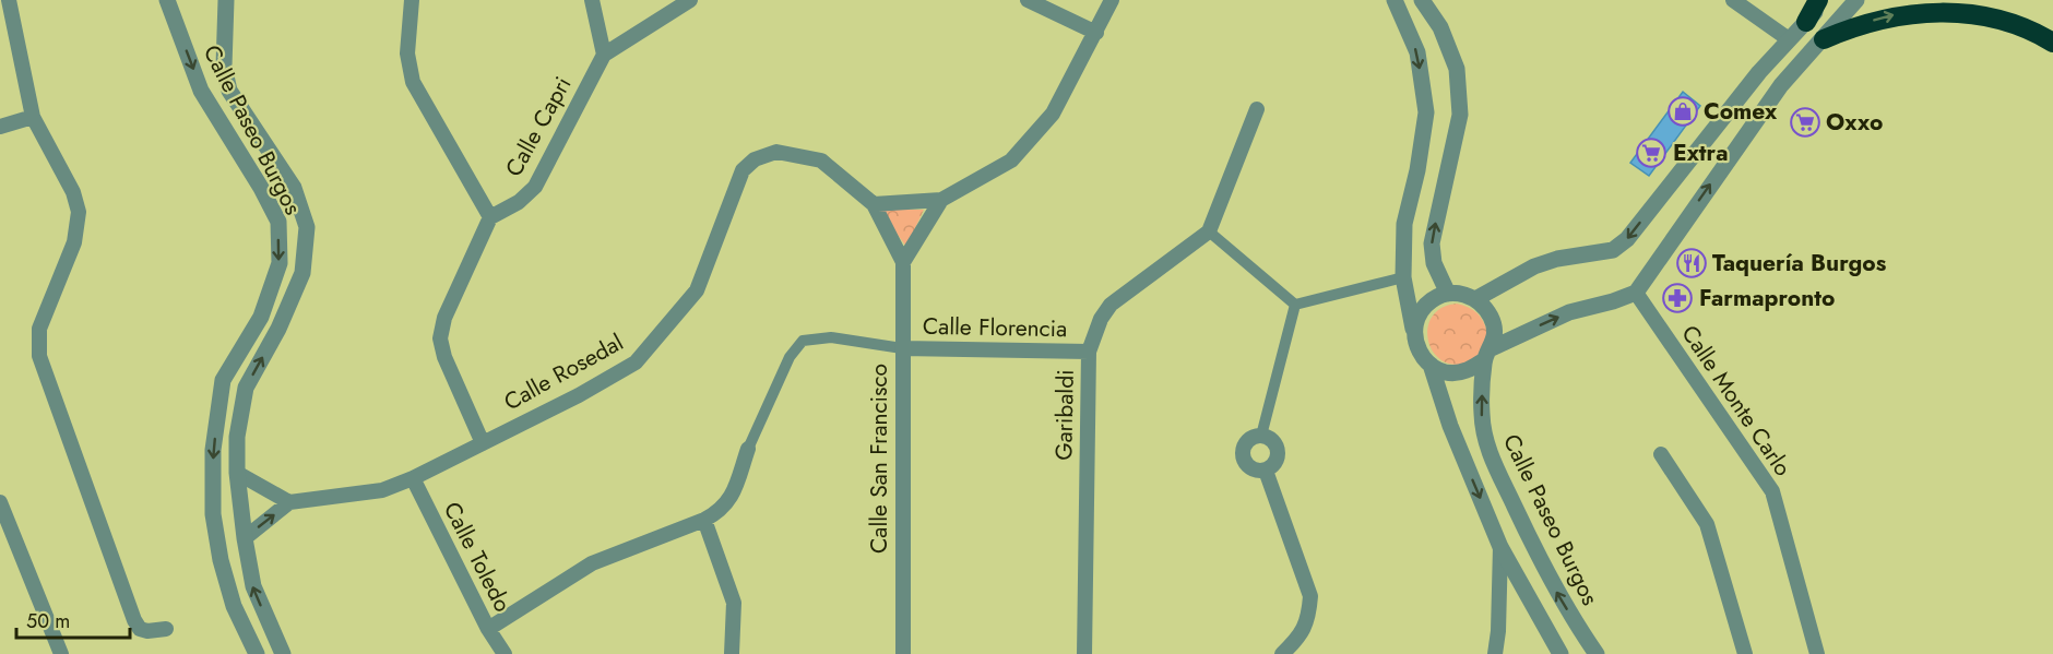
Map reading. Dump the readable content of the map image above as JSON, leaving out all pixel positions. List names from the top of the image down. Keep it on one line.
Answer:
{"streets":{"street":["Calle Capri","Calle Paseo Burgos","Calle Florencia","Calle Rosedal","Calle Monte Carlo","Garibaldi","Calle San Francisco","Calle Toledo"]},"crossings":[["Calle Florencia","Garibaldi"],["Calle Florencia","Calle San Francisco"],["Calle Rosedal","Calle San Francisco"],["Calle Rosedal","Calle Toledo"]],"places":{"shop":["Comex"],"supermarket":["Oxxo","Extra"],"restaurant":["Taquería Burgos"],"pharmacy":["Farmapronto"]},"scale_bar":"50 m"}
